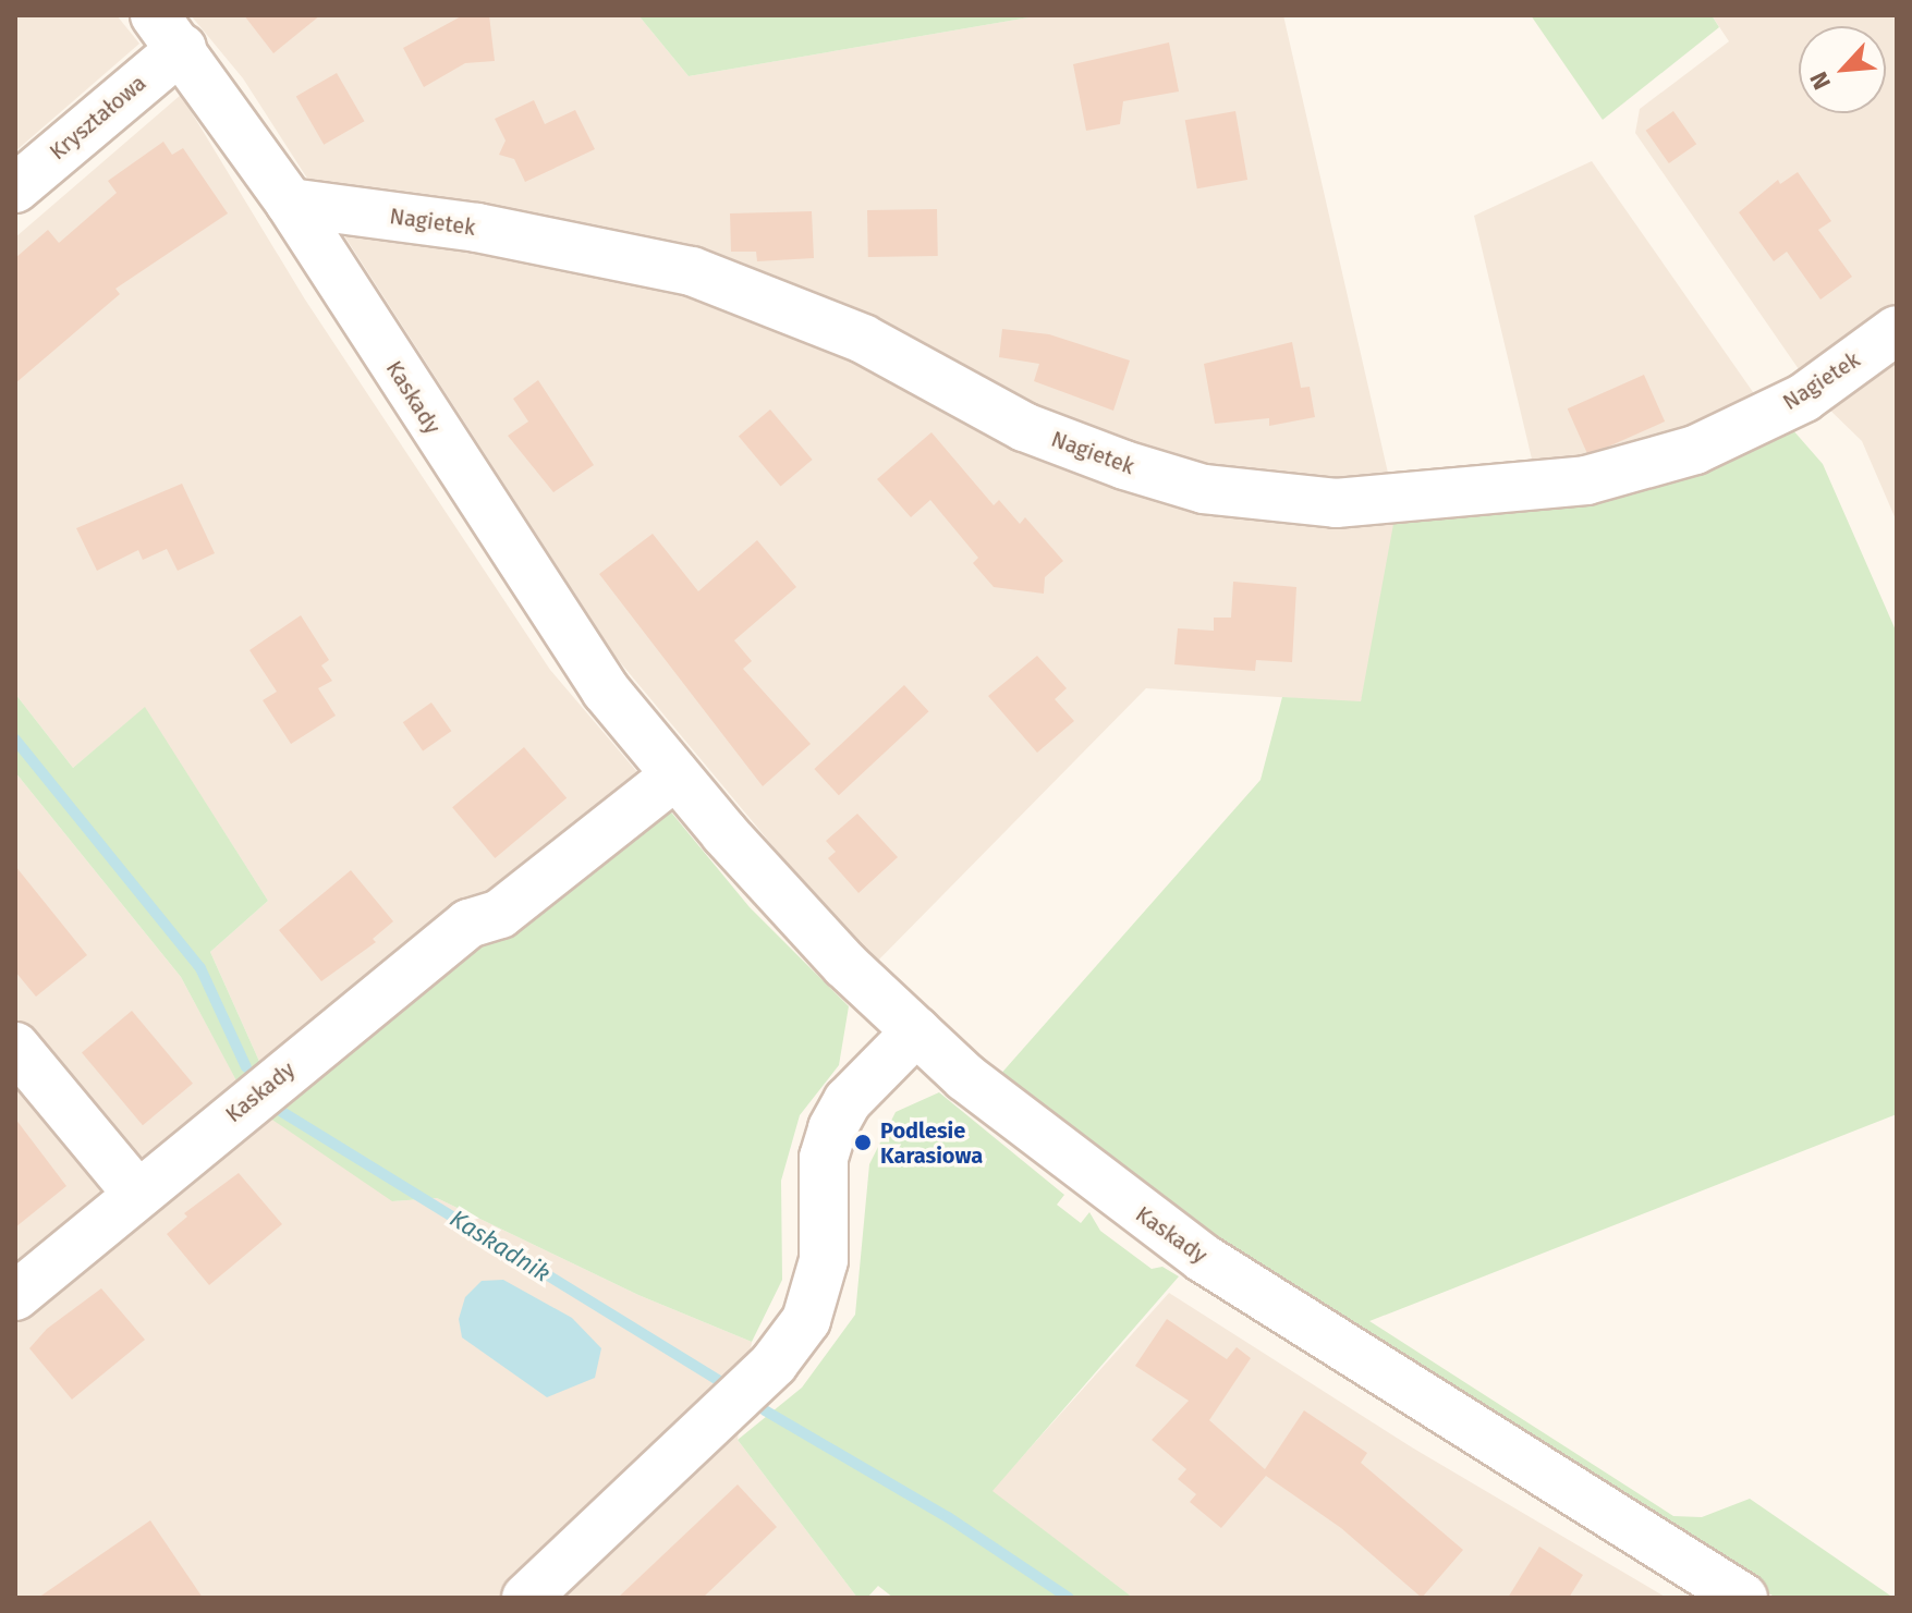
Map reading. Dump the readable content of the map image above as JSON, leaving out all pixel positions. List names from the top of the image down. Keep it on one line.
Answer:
{"streets":{"street":["Kryształowa","Nagietek","Kaskady"]},"crossings":[["Kryształowa","Kaskady"],["Nagietek","Kaskady"]],"water":["Kaskadnik"],"places":["Podlesie Karasiowa"],"north":"bottom left"}
